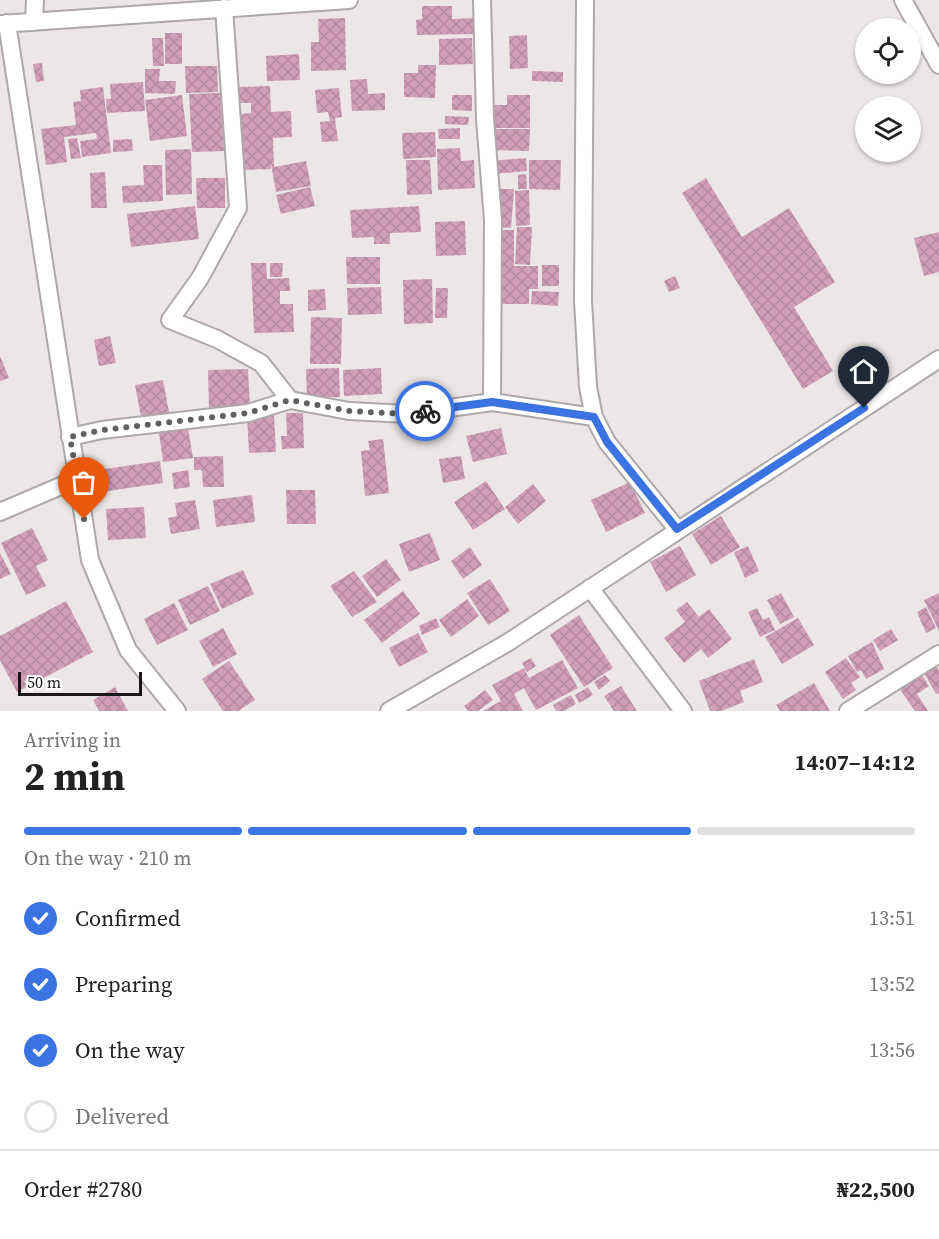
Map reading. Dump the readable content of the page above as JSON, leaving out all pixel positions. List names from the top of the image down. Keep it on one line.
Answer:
{"scale_bar":"50 m","page":{"scale":"50 m","heading":["2 min","Arriving in","14:07–14:12"],"panel":["Order #2780","₦22,500"],"bar":"On the way · 210 m","list":[["Confirmed","13:51"],["Preparing","13:52"],["On the way","13:56"],"Delivered"]}}
